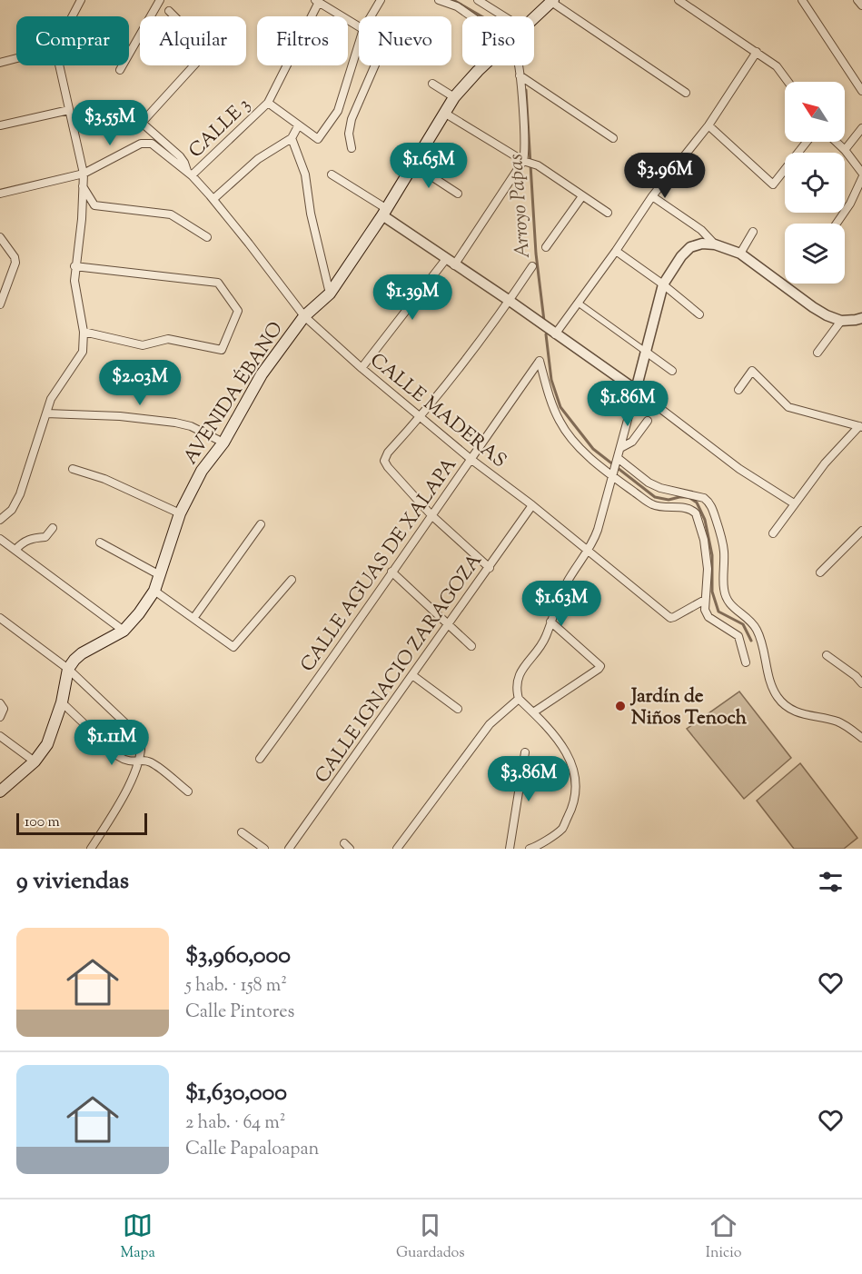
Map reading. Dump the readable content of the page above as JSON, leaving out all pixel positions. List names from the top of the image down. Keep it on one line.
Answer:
{"streets":{"main road":["AVENIDA ÉBANO"],"street":["CALLE 3","CALLE MADERAS","CALLE AGUAS DE XALAPA","CALLE IGNACIO ZARAGOZA"]},"crossings":[["CALLE 3","CALLE MADERAS"],["AVENIDA ÉBANO","CALLE MADERAS"],["CALLE MADERAS","CALLE AGUAS DE XALAPA"],["CALLE MADERAS","CALLE IGNACIO ZARAGOZA"]],"water":["Arroyo Papas"],"places":["Jardín de Niños Tenoch"],"scale_bar":"100 m","north":"top left","page":{"chip":["Comprar","Alquilar","Filtros","Nuevo","Piso"],"price":["$3.55M","$1.65M","$3.96M","$1.39M","$2.03M","$1.86M","$1.63M","$1.11M","$3.86M"],"scale":"100 m","heading":"9 viviendas","list":[{"name":"$3,960,000","note":"5 hab. · 158 m² · Calle Pintores"},{"name":"$1,630,000","note":"2 hab. · 64 m² · Calle Papaloapan"}],"tabs":["Mapa","Guardados","Inicio"]}}
